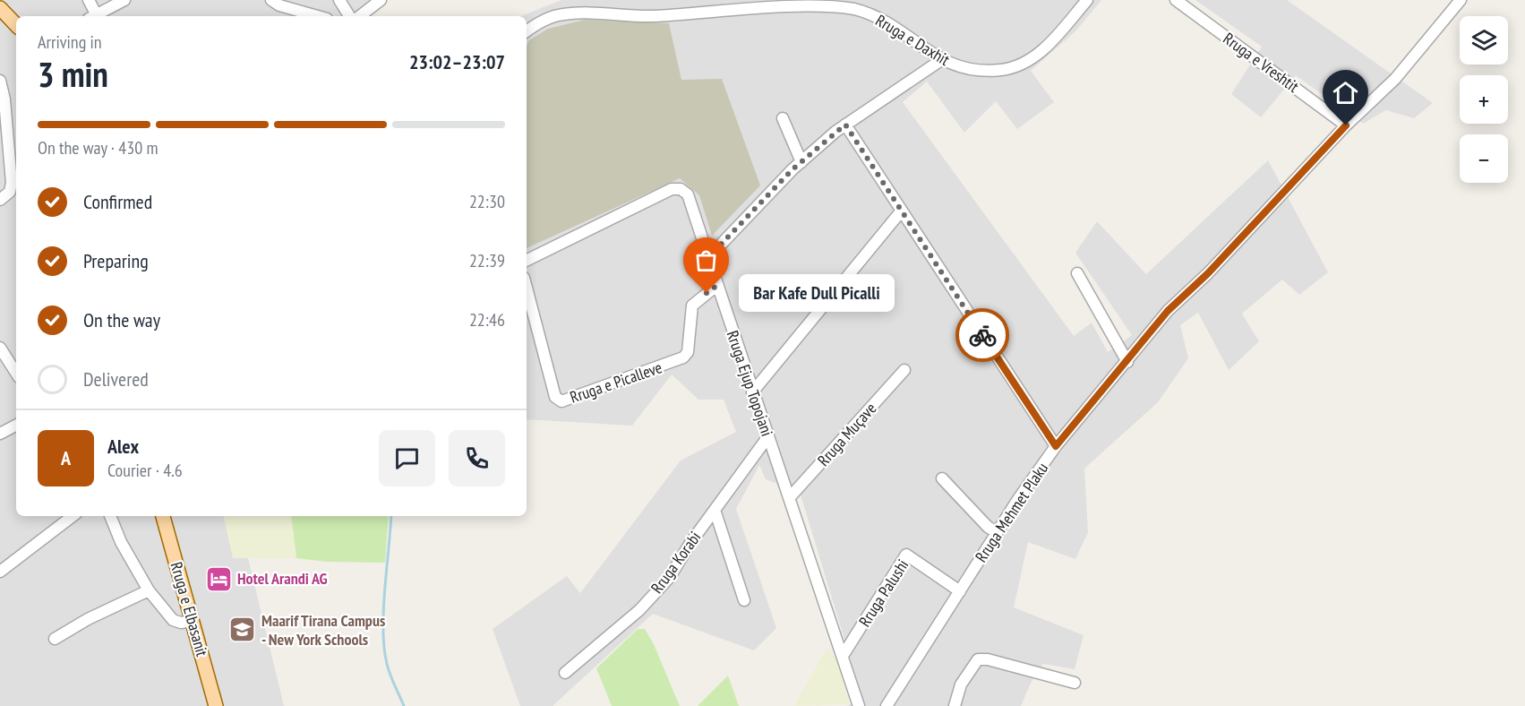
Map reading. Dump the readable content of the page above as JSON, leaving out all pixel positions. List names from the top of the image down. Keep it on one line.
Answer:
{"streets":{"main road":["Rruga e Elbasanit"],"street":["Rruga e Daxhit","Rruga e Vreshtit","Rruga e Picalleve","Rruga Ejup Topojani","Rruga Muçave","Rruga Mehmet Plaku","Rruga Korabi","Rruga Palushi"]},"crossings":[["Rruga e Vreshtit","Rruga Mehmet Plaku"],["Rruga e Picalleve","Rruga Ejup Topojani"],["Rruga Ejup Topojani","Rruga Muçave"],["Rruga Ejup Topojani","Rruga Korabi"],["Rruga Ejup Topojani","Rruga Palushi"],["Rruga Mehmet Plaku","Rruga Palushi"]],"places":{"other":["Bar Kafe Dull Picalli"],"hotel":["Hotel Arandi AG"],"school or university":["Maarif Tirana Campus - New York Schools"]},"page":{"map_buttons":["+","−"],"heading":["3 min","Arriving in","23:02–23:07"],"panel":["Alex","Courier · 4.6"],"bar":"On the way · 430 m","list":[["Confirmed","22:30"],["Preparing","22:39"],["On the way","22:46"],"Delivered"],"bubble":"Bar Kafe Dull Picalli","round":"A"}}
